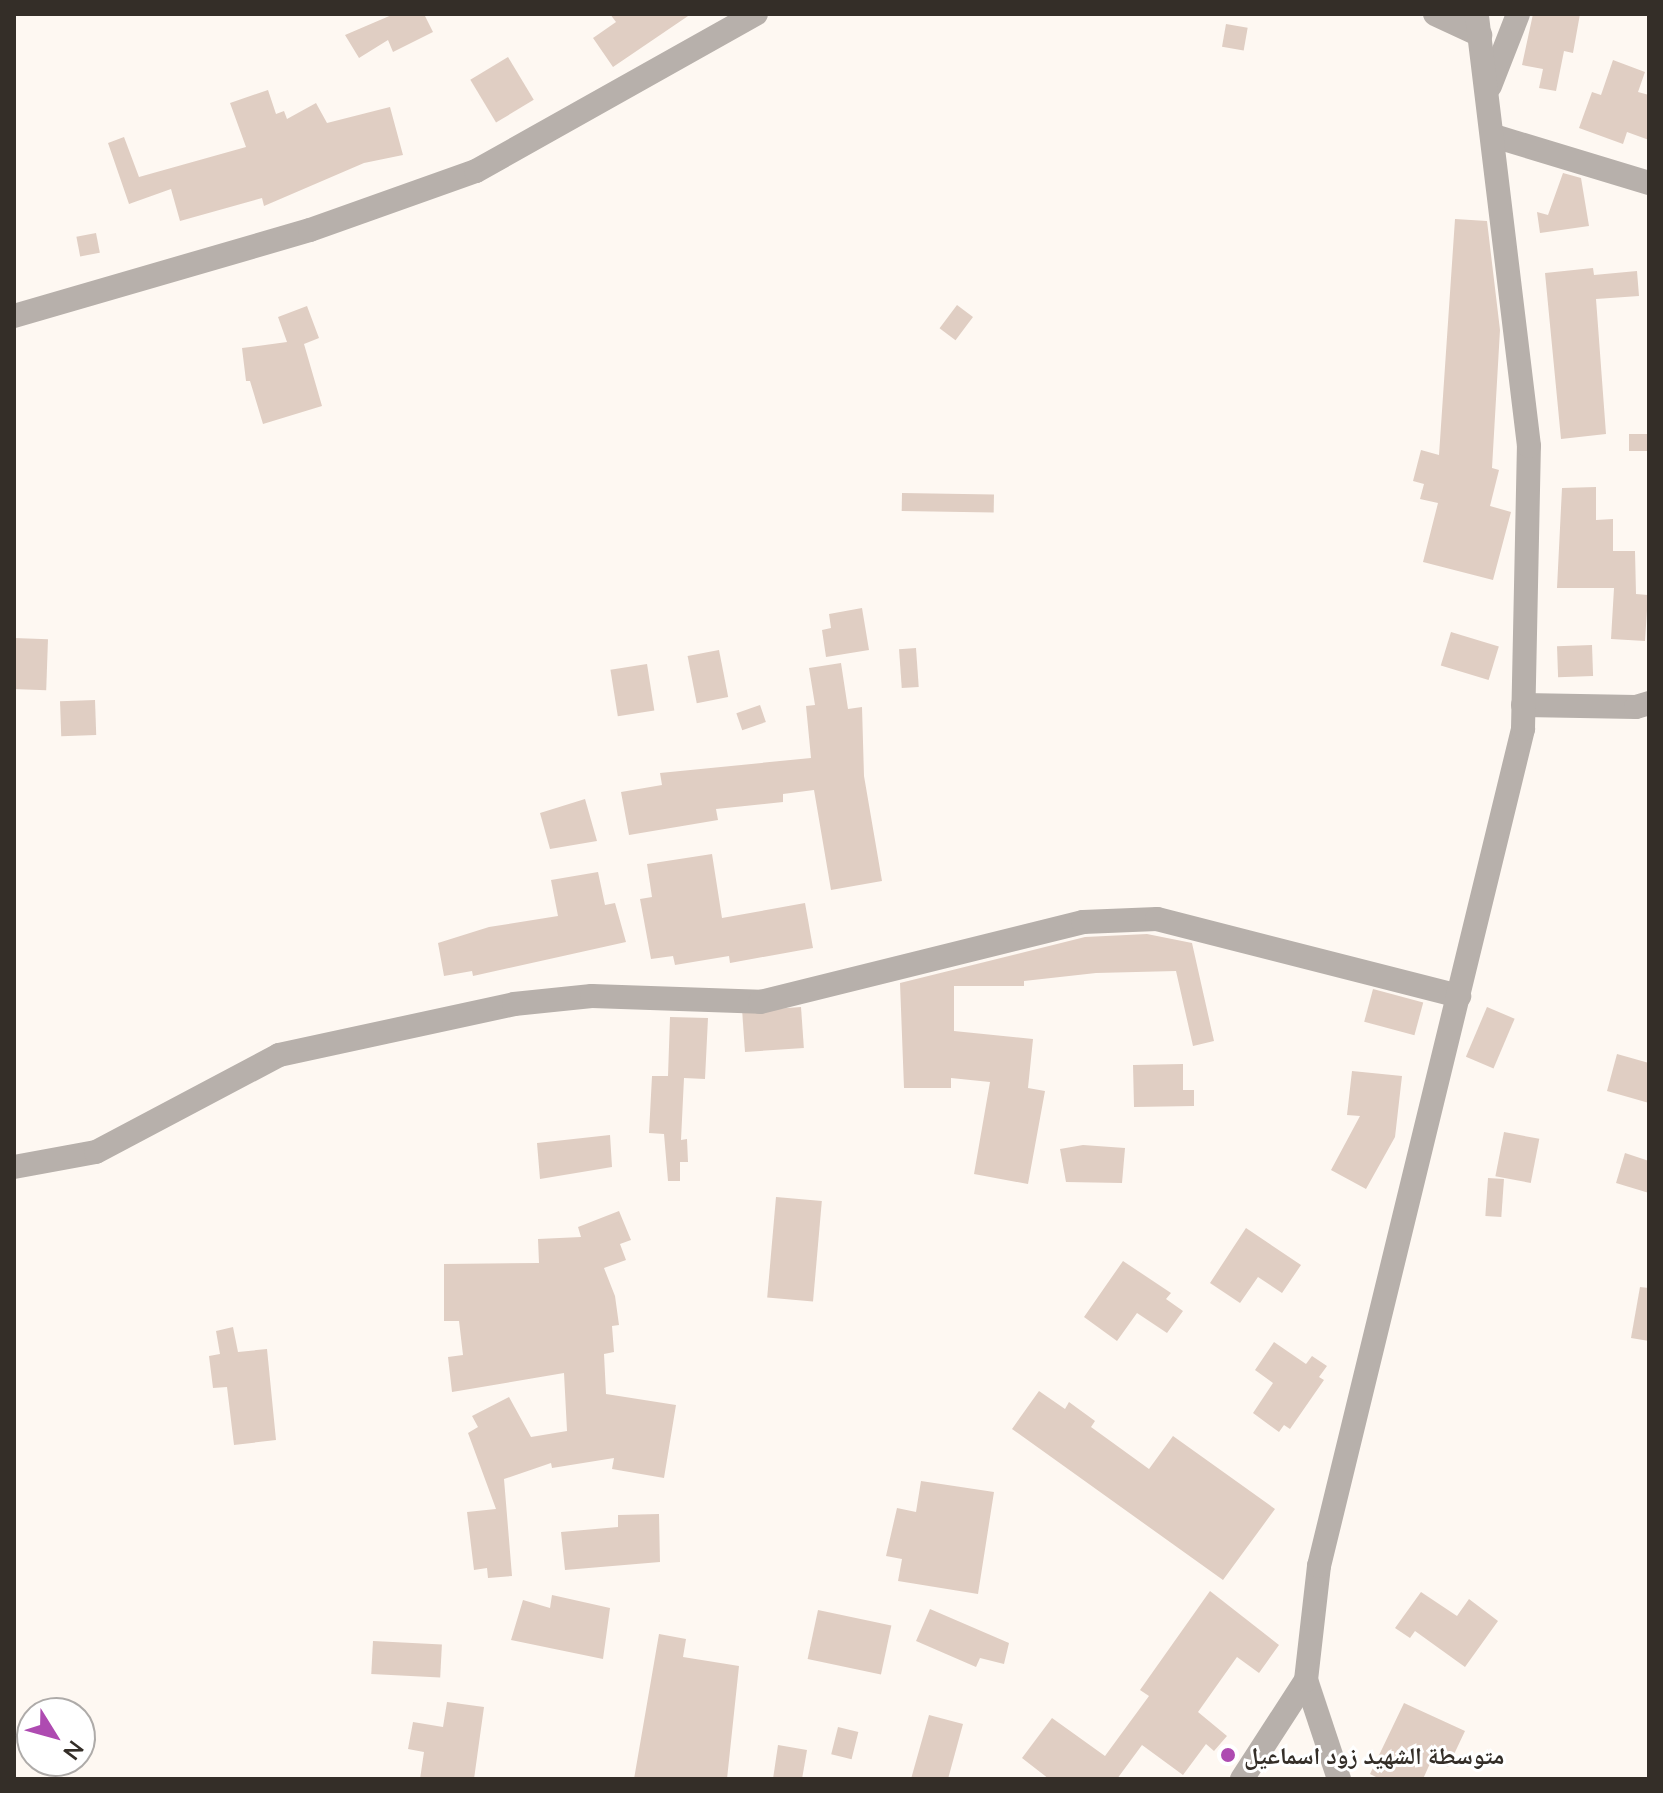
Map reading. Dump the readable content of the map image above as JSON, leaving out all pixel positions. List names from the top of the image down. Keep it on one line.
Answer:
{"places":["متوسطة الشهيد زود اسماعيل"],"north":"bottom right"}
